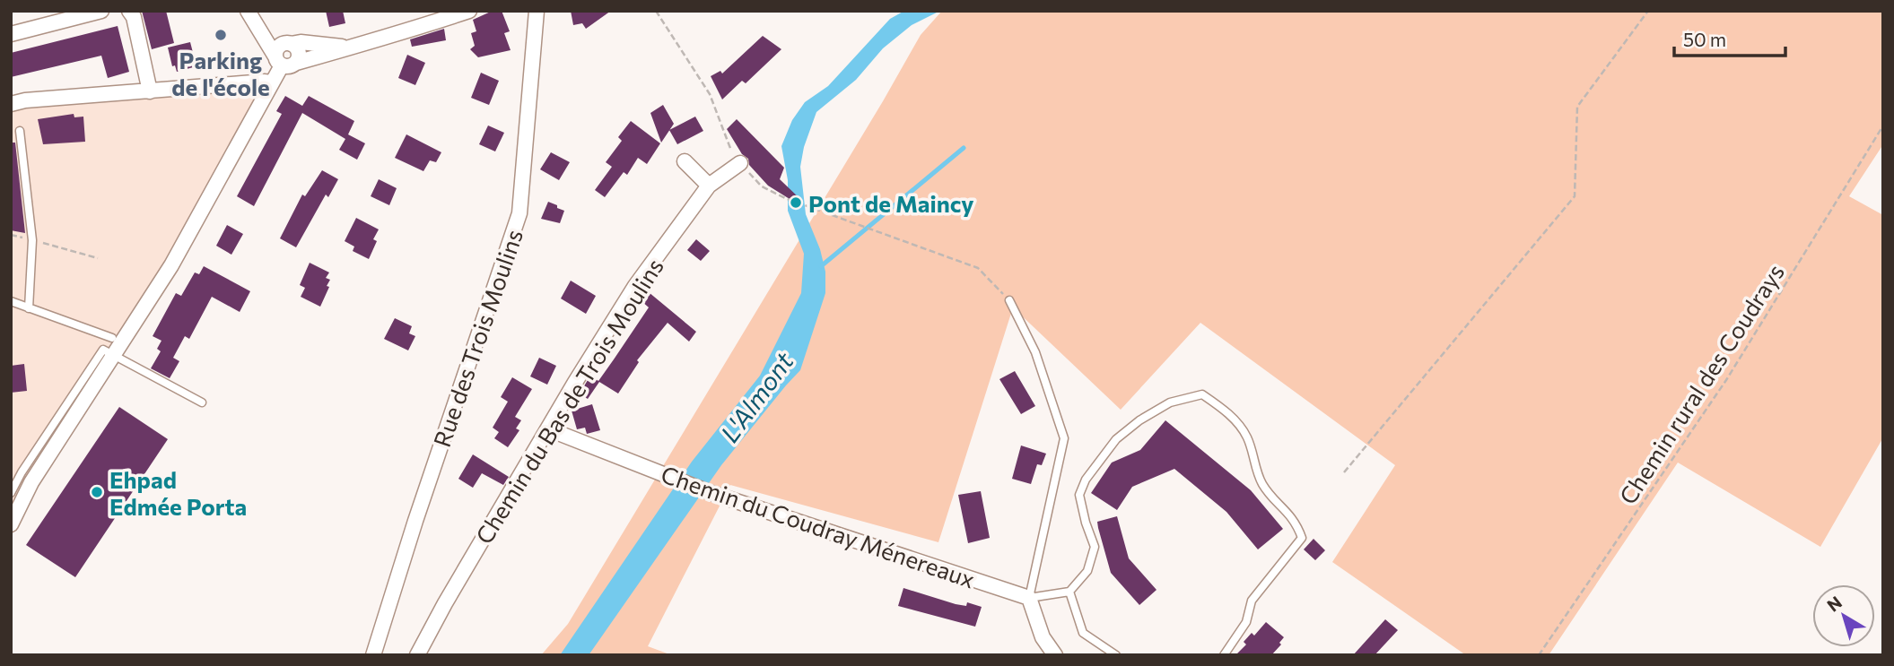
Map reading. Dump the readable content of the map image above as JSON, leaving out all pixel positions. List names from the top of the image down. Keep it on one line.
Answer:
{"streets":{"street":["Rue des Trois Moulins","Chemin du Bas de Trois Moulins","Chemin du Coudray Ménereaux"],"path":["Chemin rural des Coudrays"]},"crossings":[["Chemin du Bas de Trois Moulins","Chemin du Coudray Ménereaux"]],"water":["L'Almont"],"places":["Parking de l'école","Pont de Maincy","Ehpad Edmée Porta"],"scale_bar":"50 m","north":"top left"}
